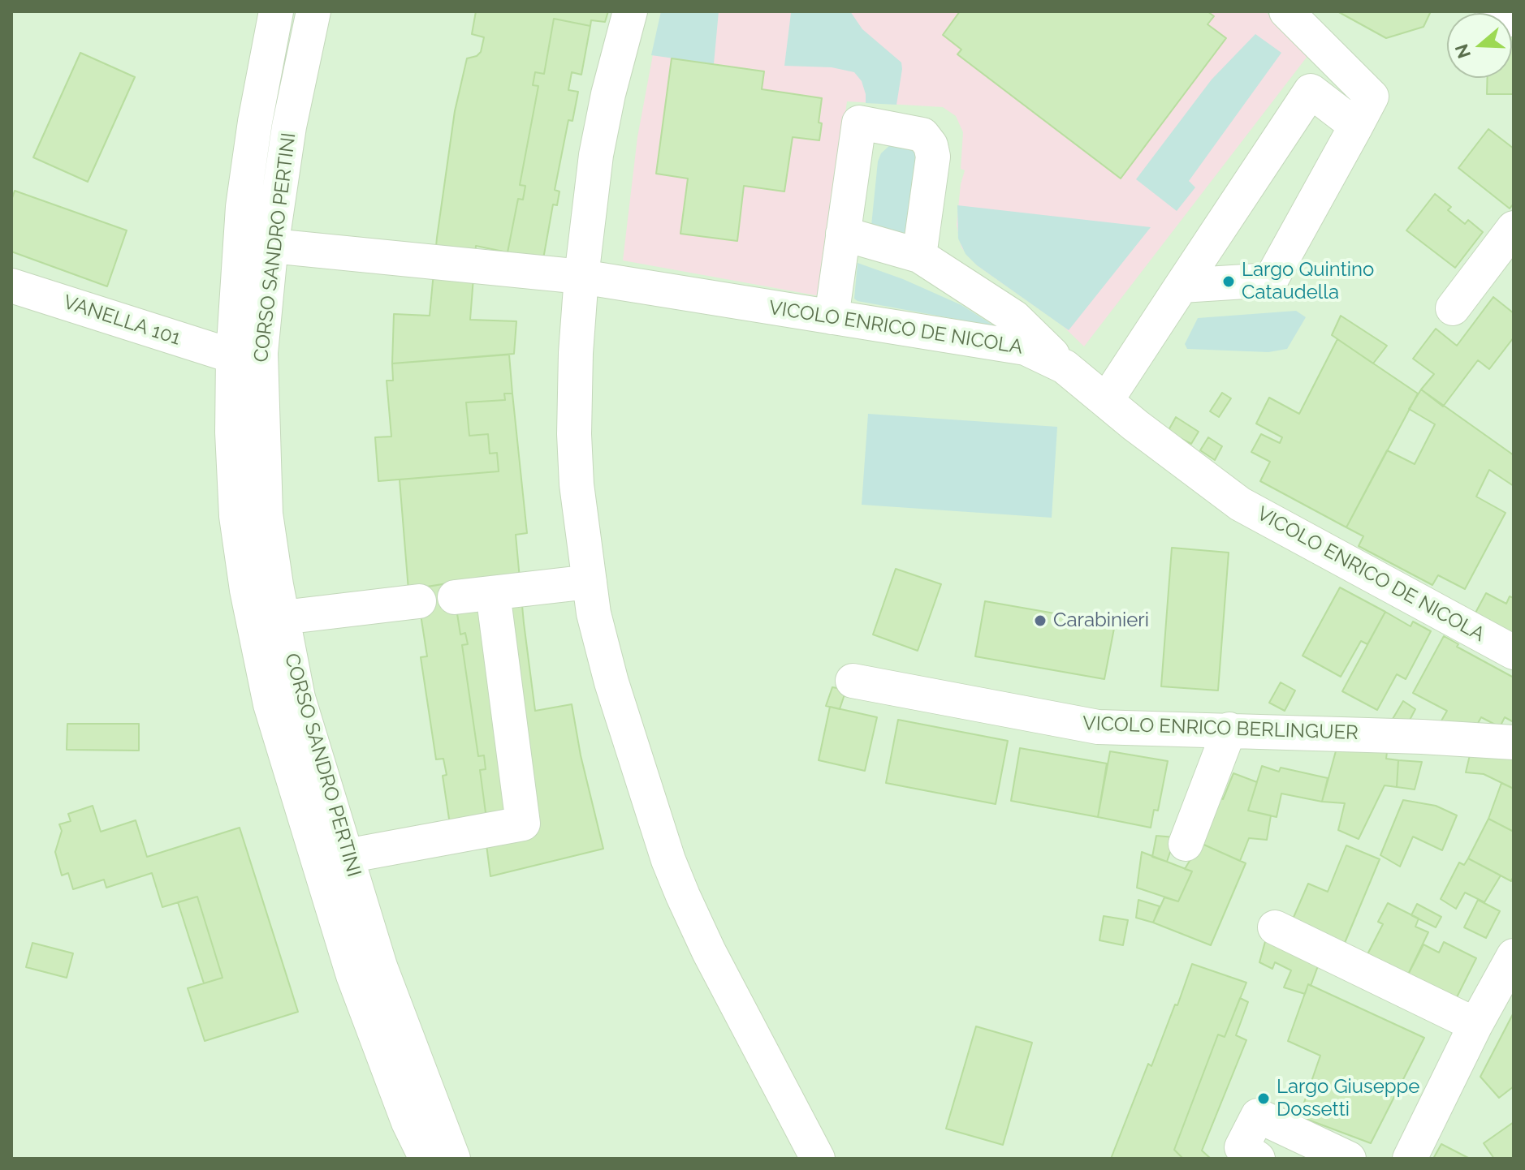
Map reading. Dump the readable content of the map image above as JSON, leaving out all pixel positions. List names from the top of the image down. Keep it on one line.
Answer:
{"streets":{"street":["CORSO SANDRO PERTINI","VANELLA 101","VICOLO ENRICO DE NICOLA","VICOLO ENRICO BERLINGUER"]},"crossings":[["CORSO SANDRO PERTINI","VANELLA 101"],["CORSO SANDRO PERTINI","VICOLO ENRICO DE NICOLA"]],"places":["Largo Quintino Cataudella","Carabinieri","Largo Giuseppe Dossetti"],"north":"left"}
